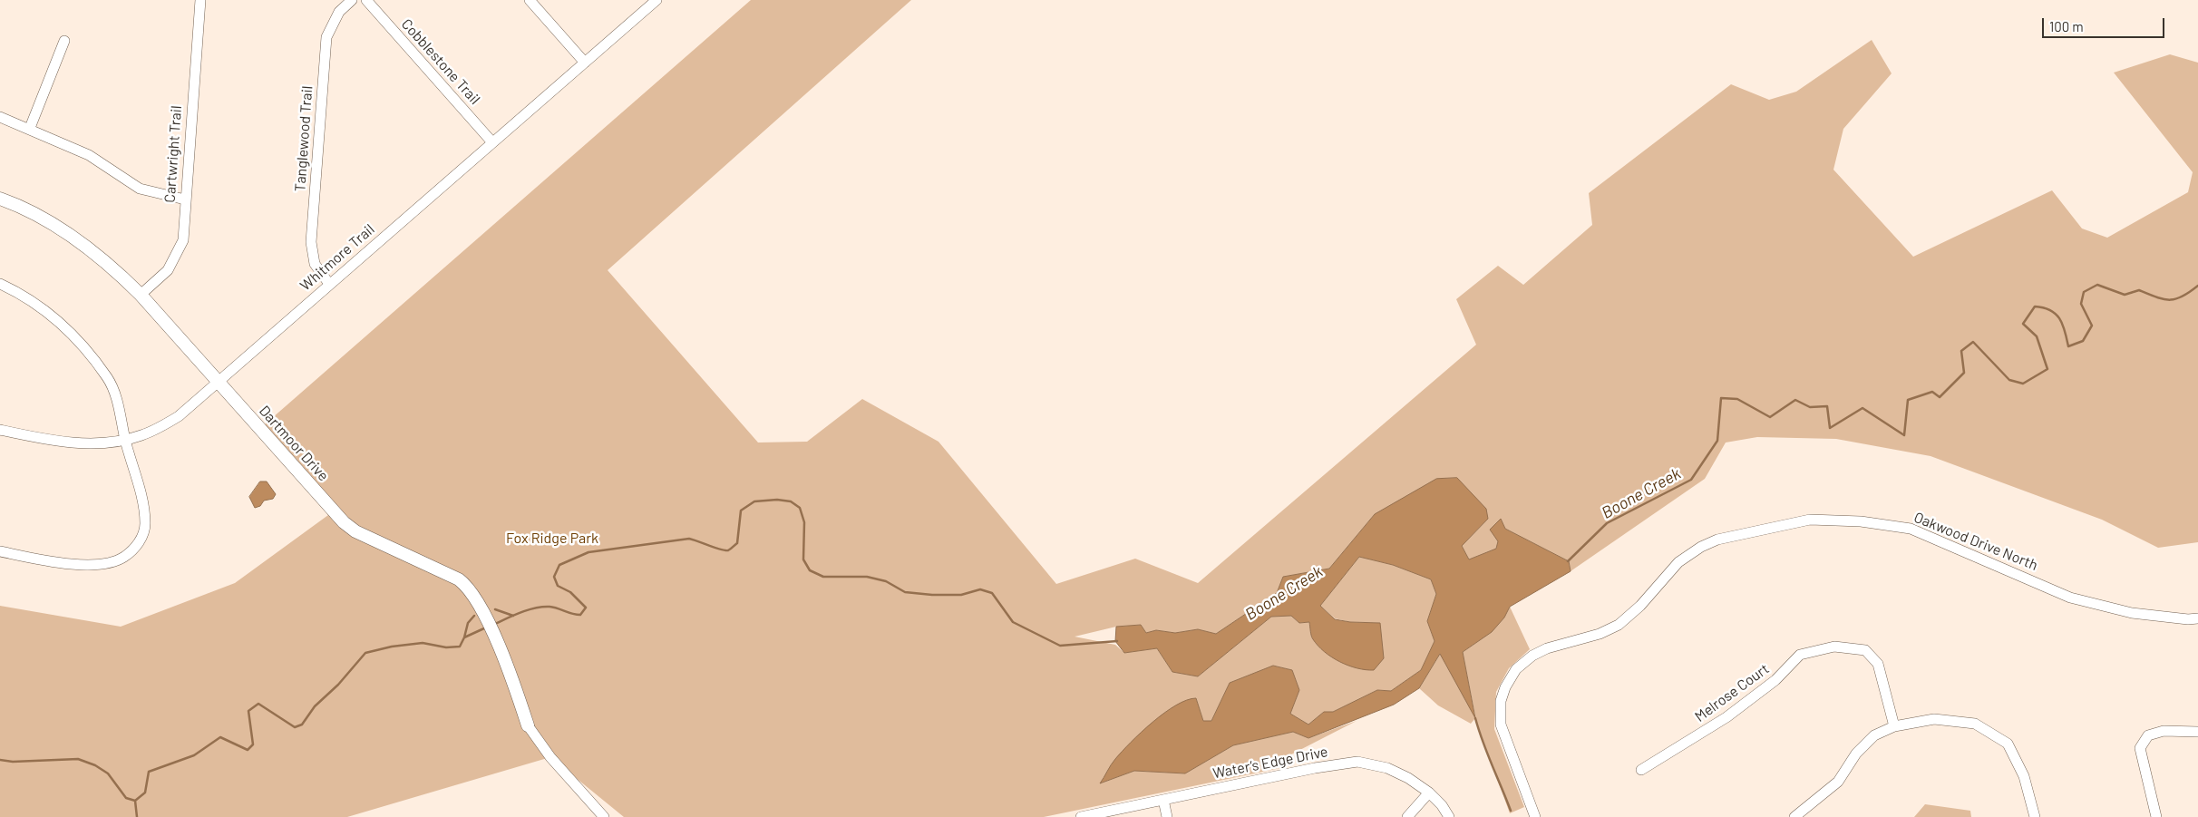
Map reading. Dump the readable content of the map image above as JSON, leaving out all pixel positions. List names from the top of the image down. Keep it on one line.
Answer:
{"streets":{"street":["Cobblestone Trail","Tanglewood Trail","Cartwright Trail","Whitmore Trail","Dartmoor Drive","Oakwood Drive North","Melrose Court","Water’s Edge Drive"]},"crossings":[["Cobblestone Trail","Whitmore Trail"],["Tanglewood Trail","Whitmore Trail"],["Cartwright Trail","Dartmoor Drive"],["Whitmore Trail","Dartmoor Drive"]],"water":["Boone Creek"],"parks":["Fox Ridge Park"],"scale_bar":"100 m"}
